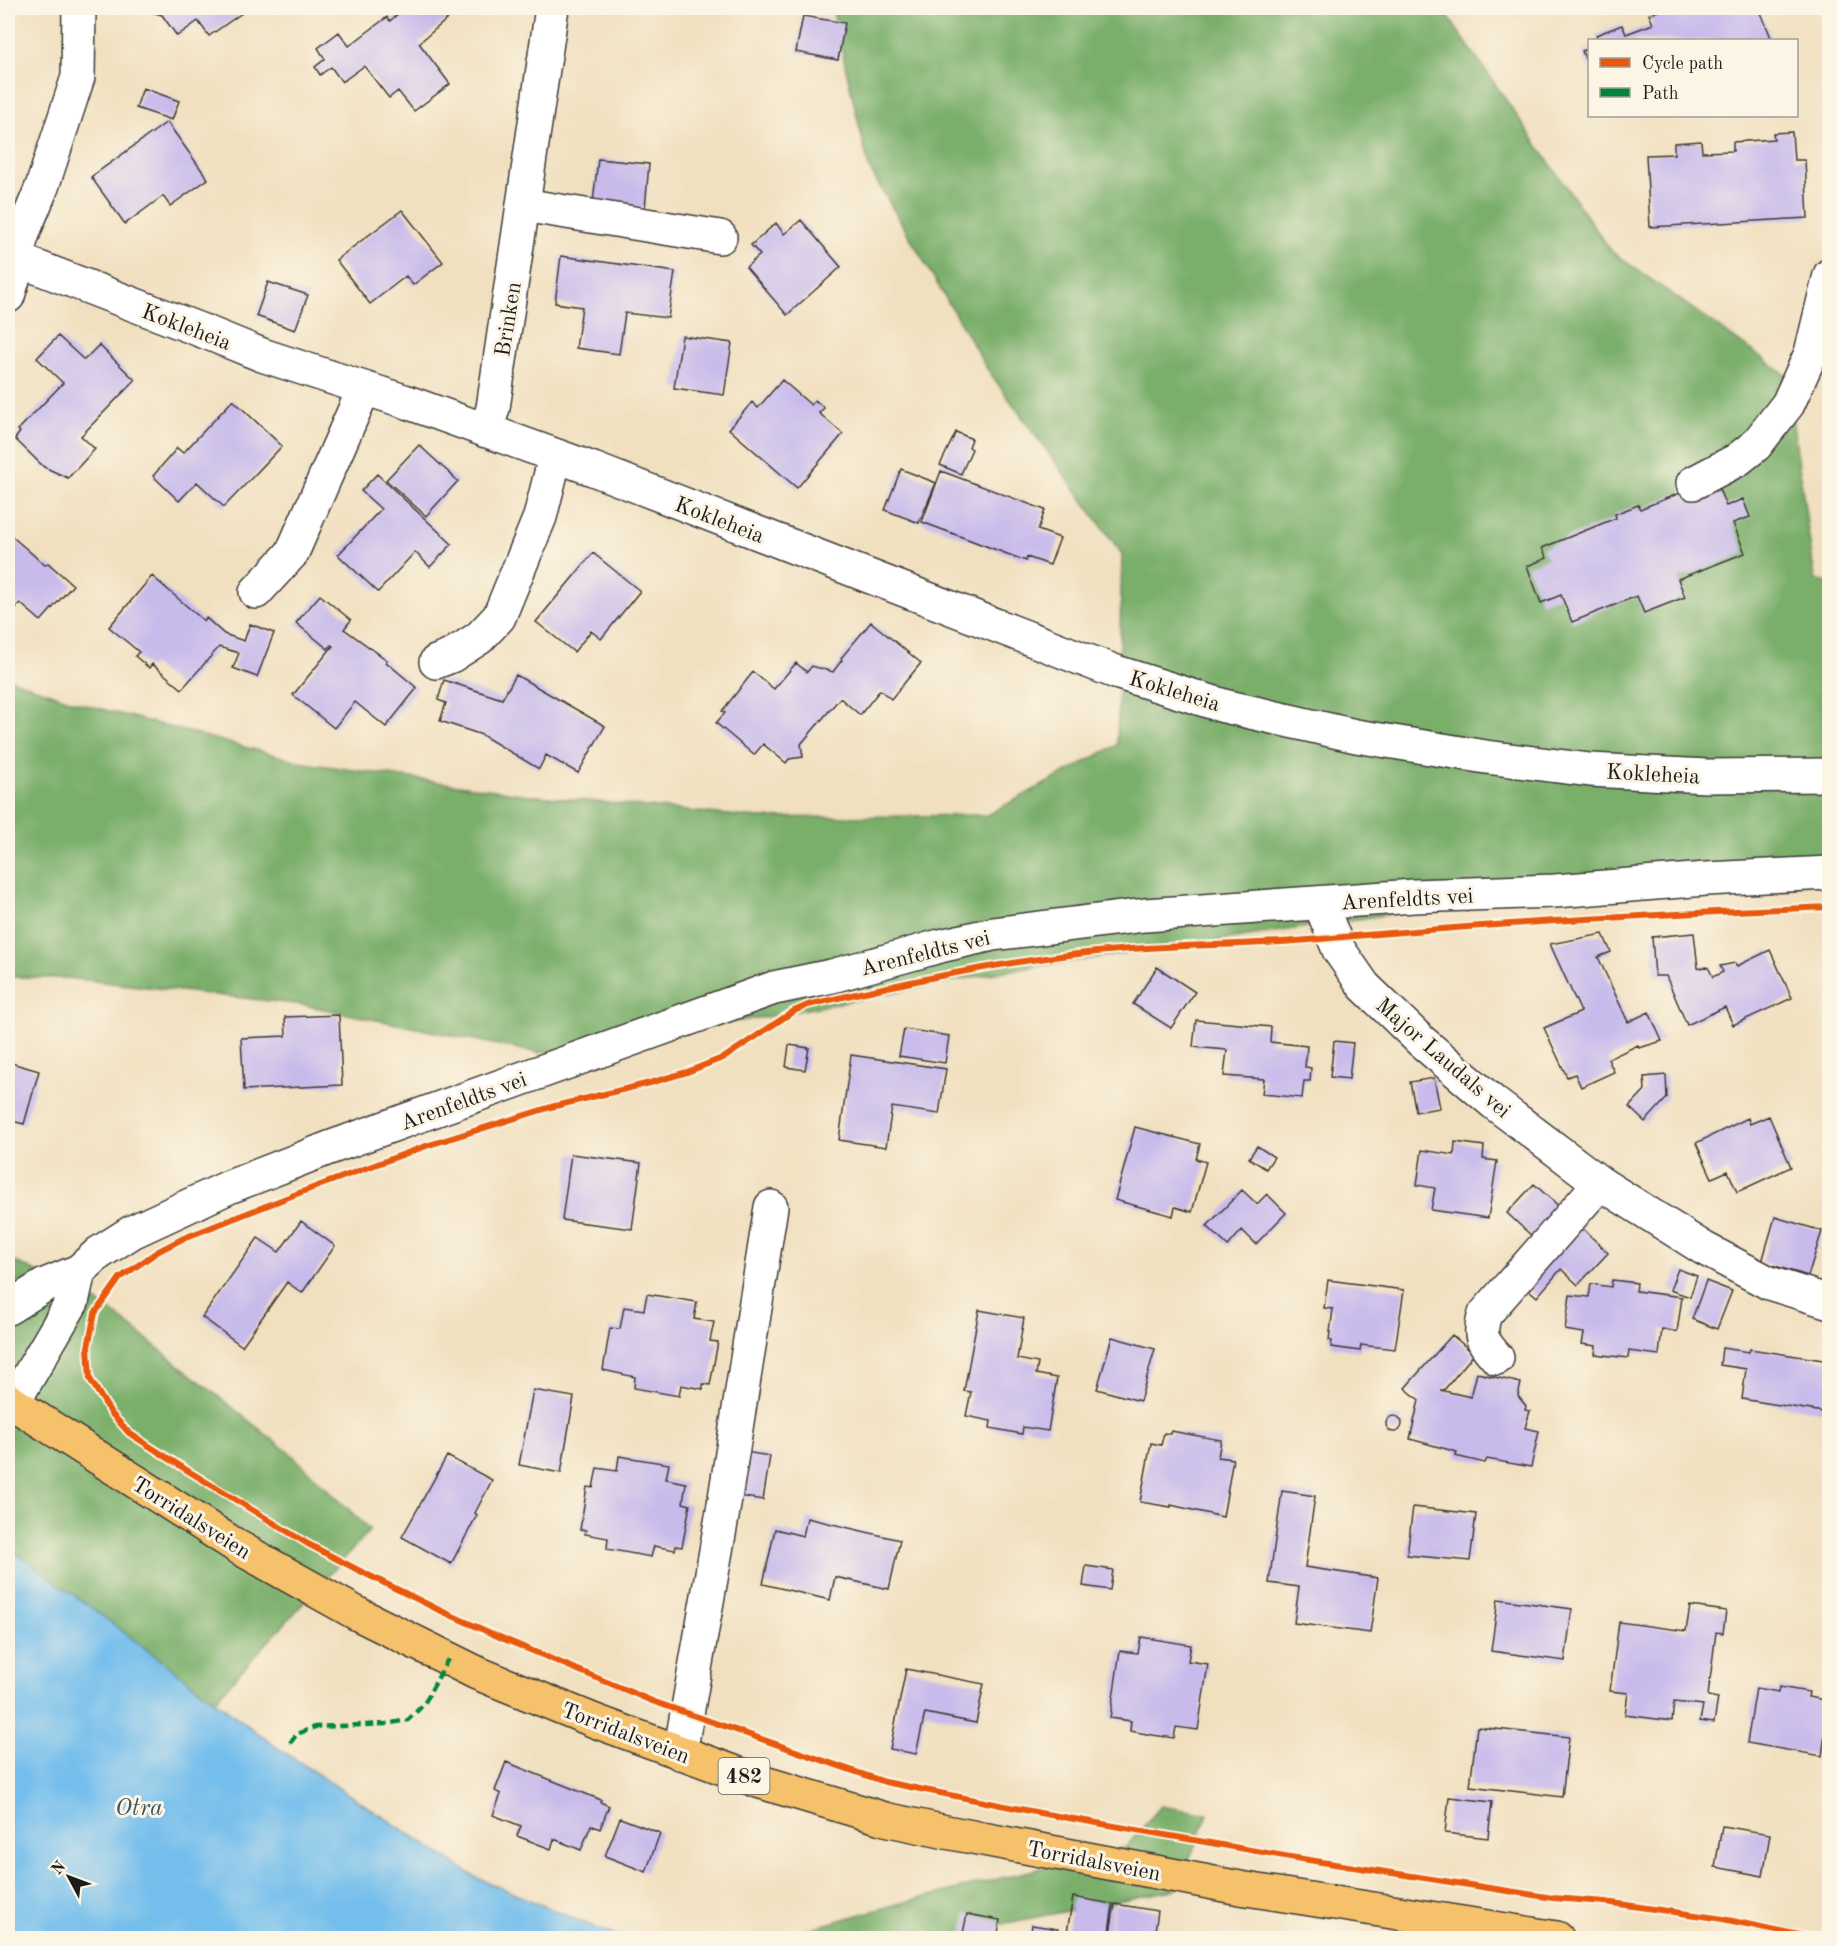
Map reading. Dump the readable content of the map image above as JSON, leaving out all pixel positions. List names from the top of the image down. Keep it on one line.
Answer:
{"streets":{"main road":["Torridalsveien","482"],"street":["Brinken","Kokleheia","Arenfeldts vei","Major Laudals vei"]},"crossings":[["Brinken","Kokleheia"],["Arenfeldts vei","Major Laudals vei"]],"water":["Otra"],"legend":["Cycle path","Path"],"north":"top left"}
